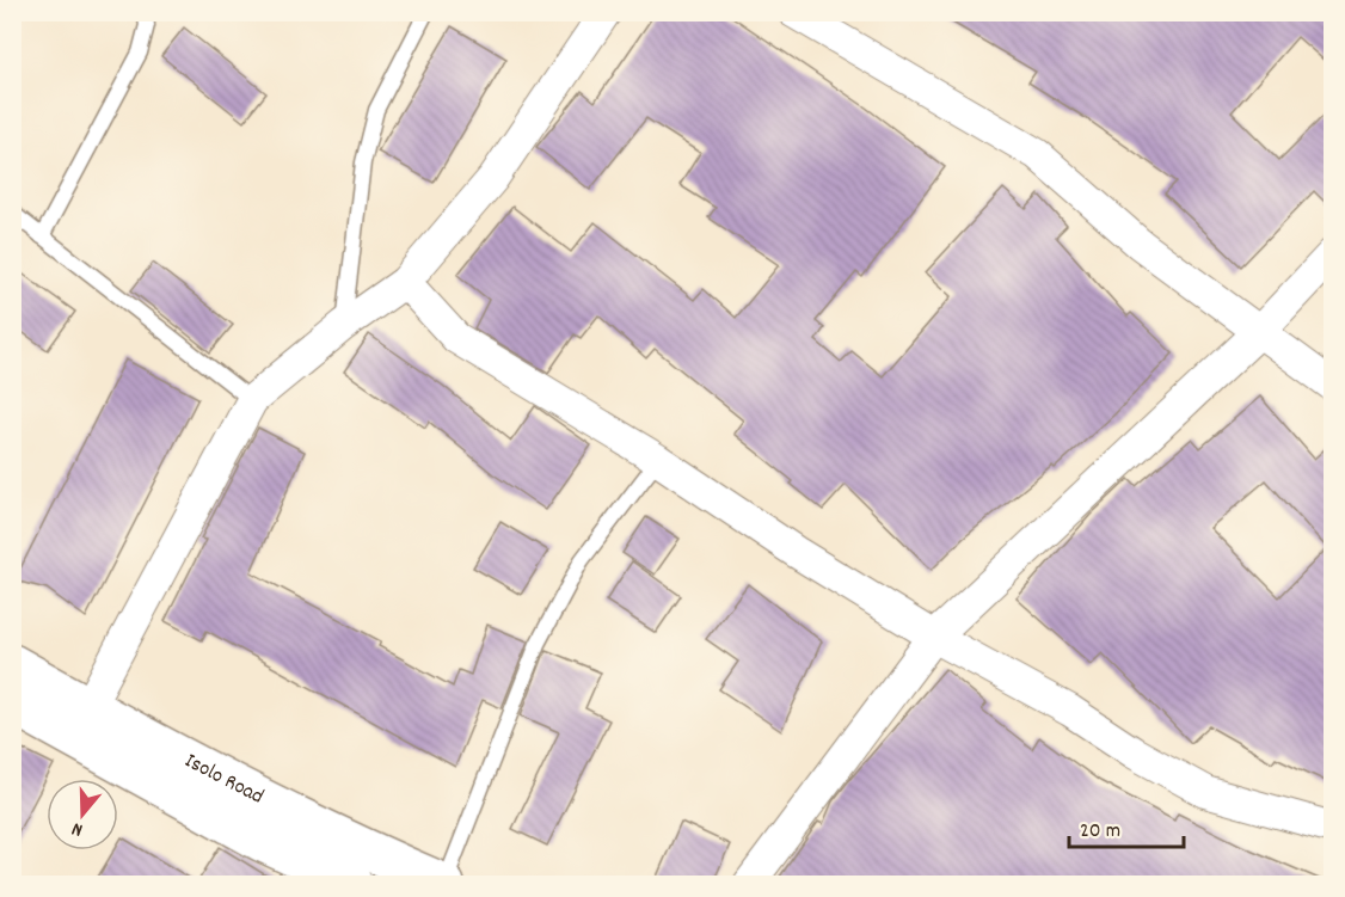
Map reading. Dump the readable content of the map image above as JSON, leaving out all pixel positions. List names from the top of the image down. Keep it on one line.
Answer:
{"streets":{"main road":["Isolo Road"]},"scale_bar":"20 m","north":"bottom"}
